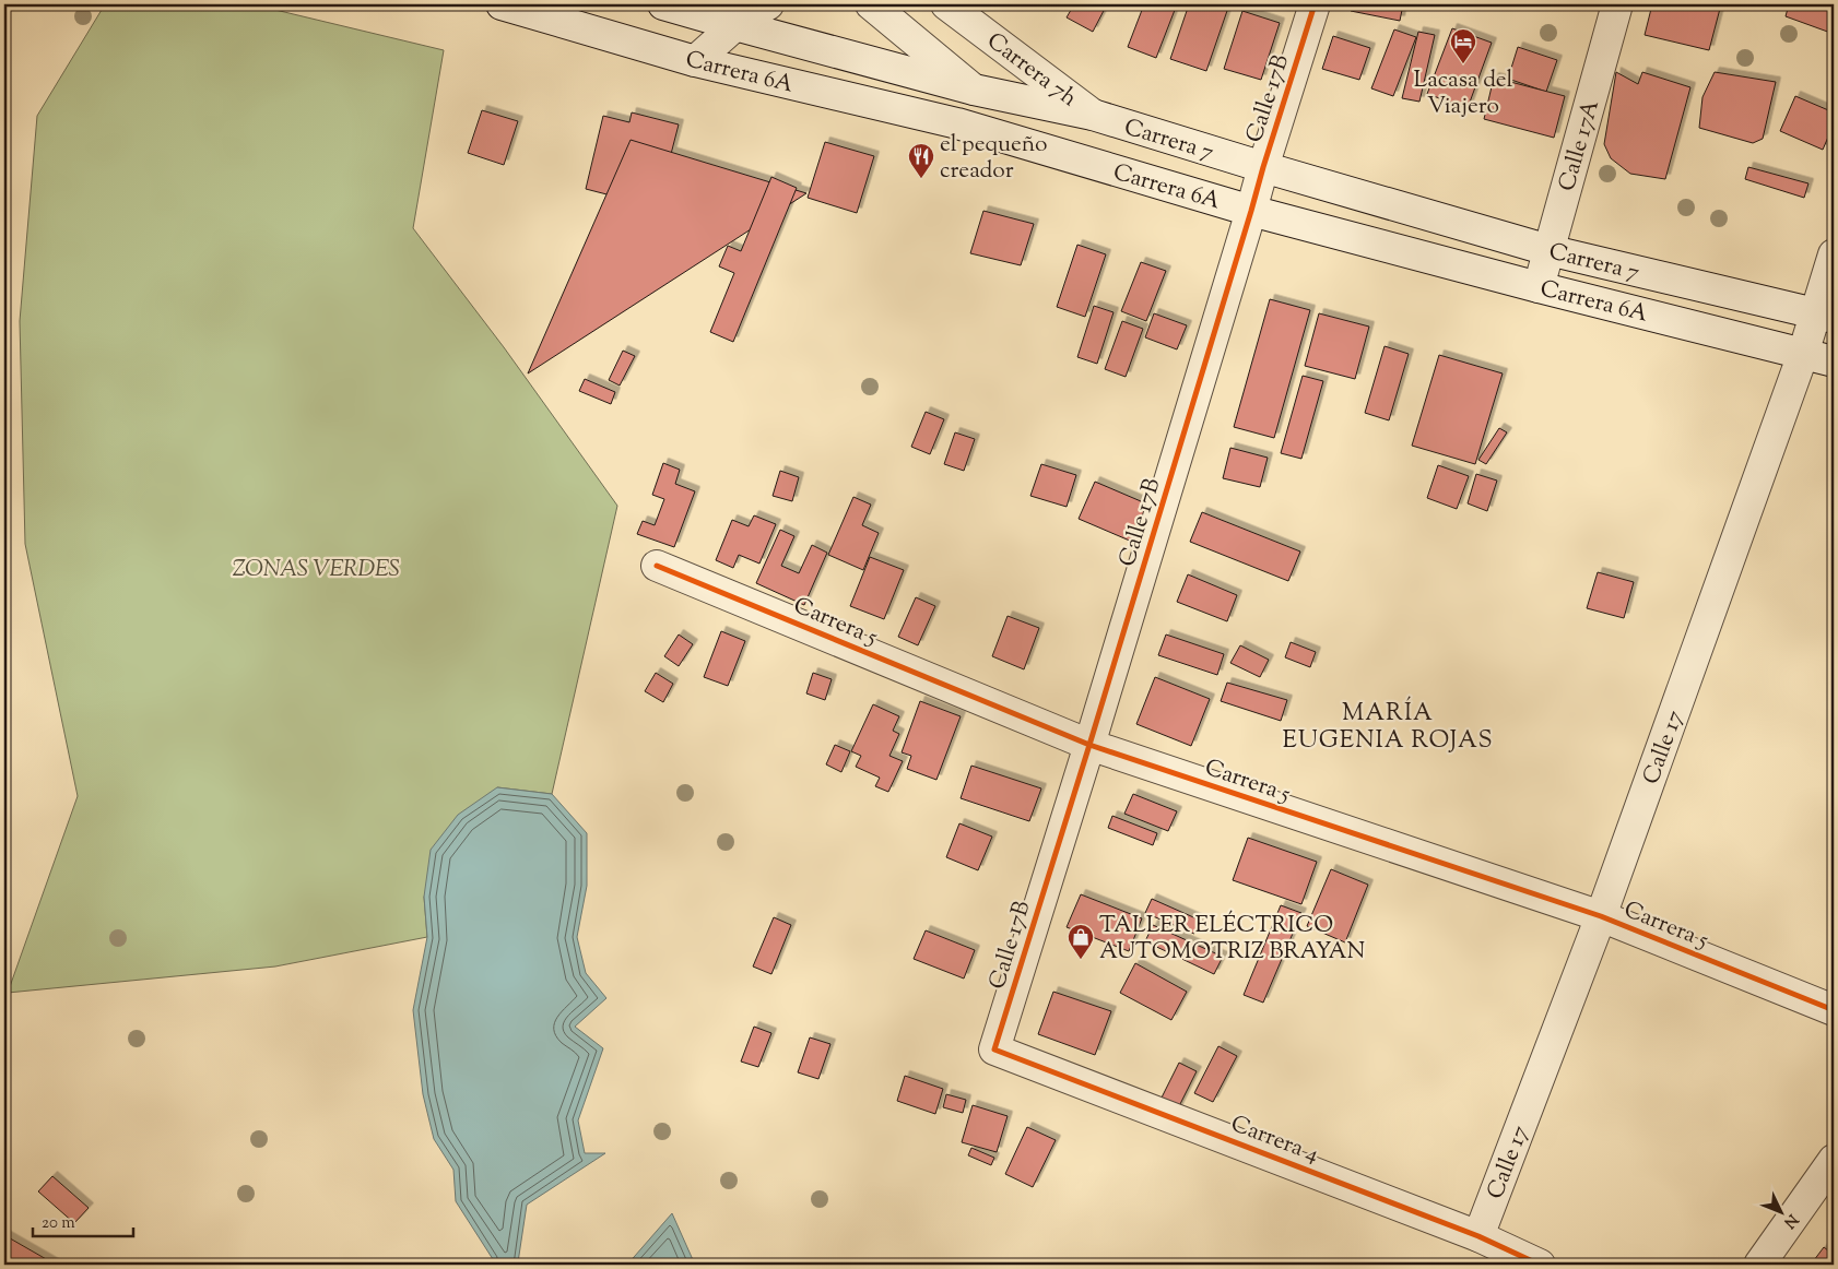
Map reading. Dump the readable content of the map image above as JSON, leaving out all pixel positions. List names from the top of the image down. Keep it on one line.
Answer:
{"streets":{"street":["Carrera 7h","Carrera 6A","Calle 17B","Carrera 7","Calle 17A","Carrera 5","Calle 17","Carrera 4"]},"crossings":[["Carrera 7h","Carrera 7"],["Carrera 6A","Calle 17B"],["Carrera 6A","Calle 17A"],["Carrera 6A","Calle 17"],["Calle 17B","Carrera 7"],["Calle 17B","Carrera 5"],["Calle 17B","Carrera 4"],["Carrera 7","Calle 17A"],["Carrera 7","Calle 17"],["Carrera 5","Calle 17"],["Calle 17","Carrera 4"]],"districts":["MARÍA EUGENIA ROJAS"],"parks":["ZONAS VERDES"],"places":{"hotel":["Lacasa del Viajero"],"restaurant":["el pequeño creador"],"shop":["TALLER ELÉCTRICO AUTOMOTRIZ BRAYAN"]},"scale_bar":"20 m","north":"bottom right"}
